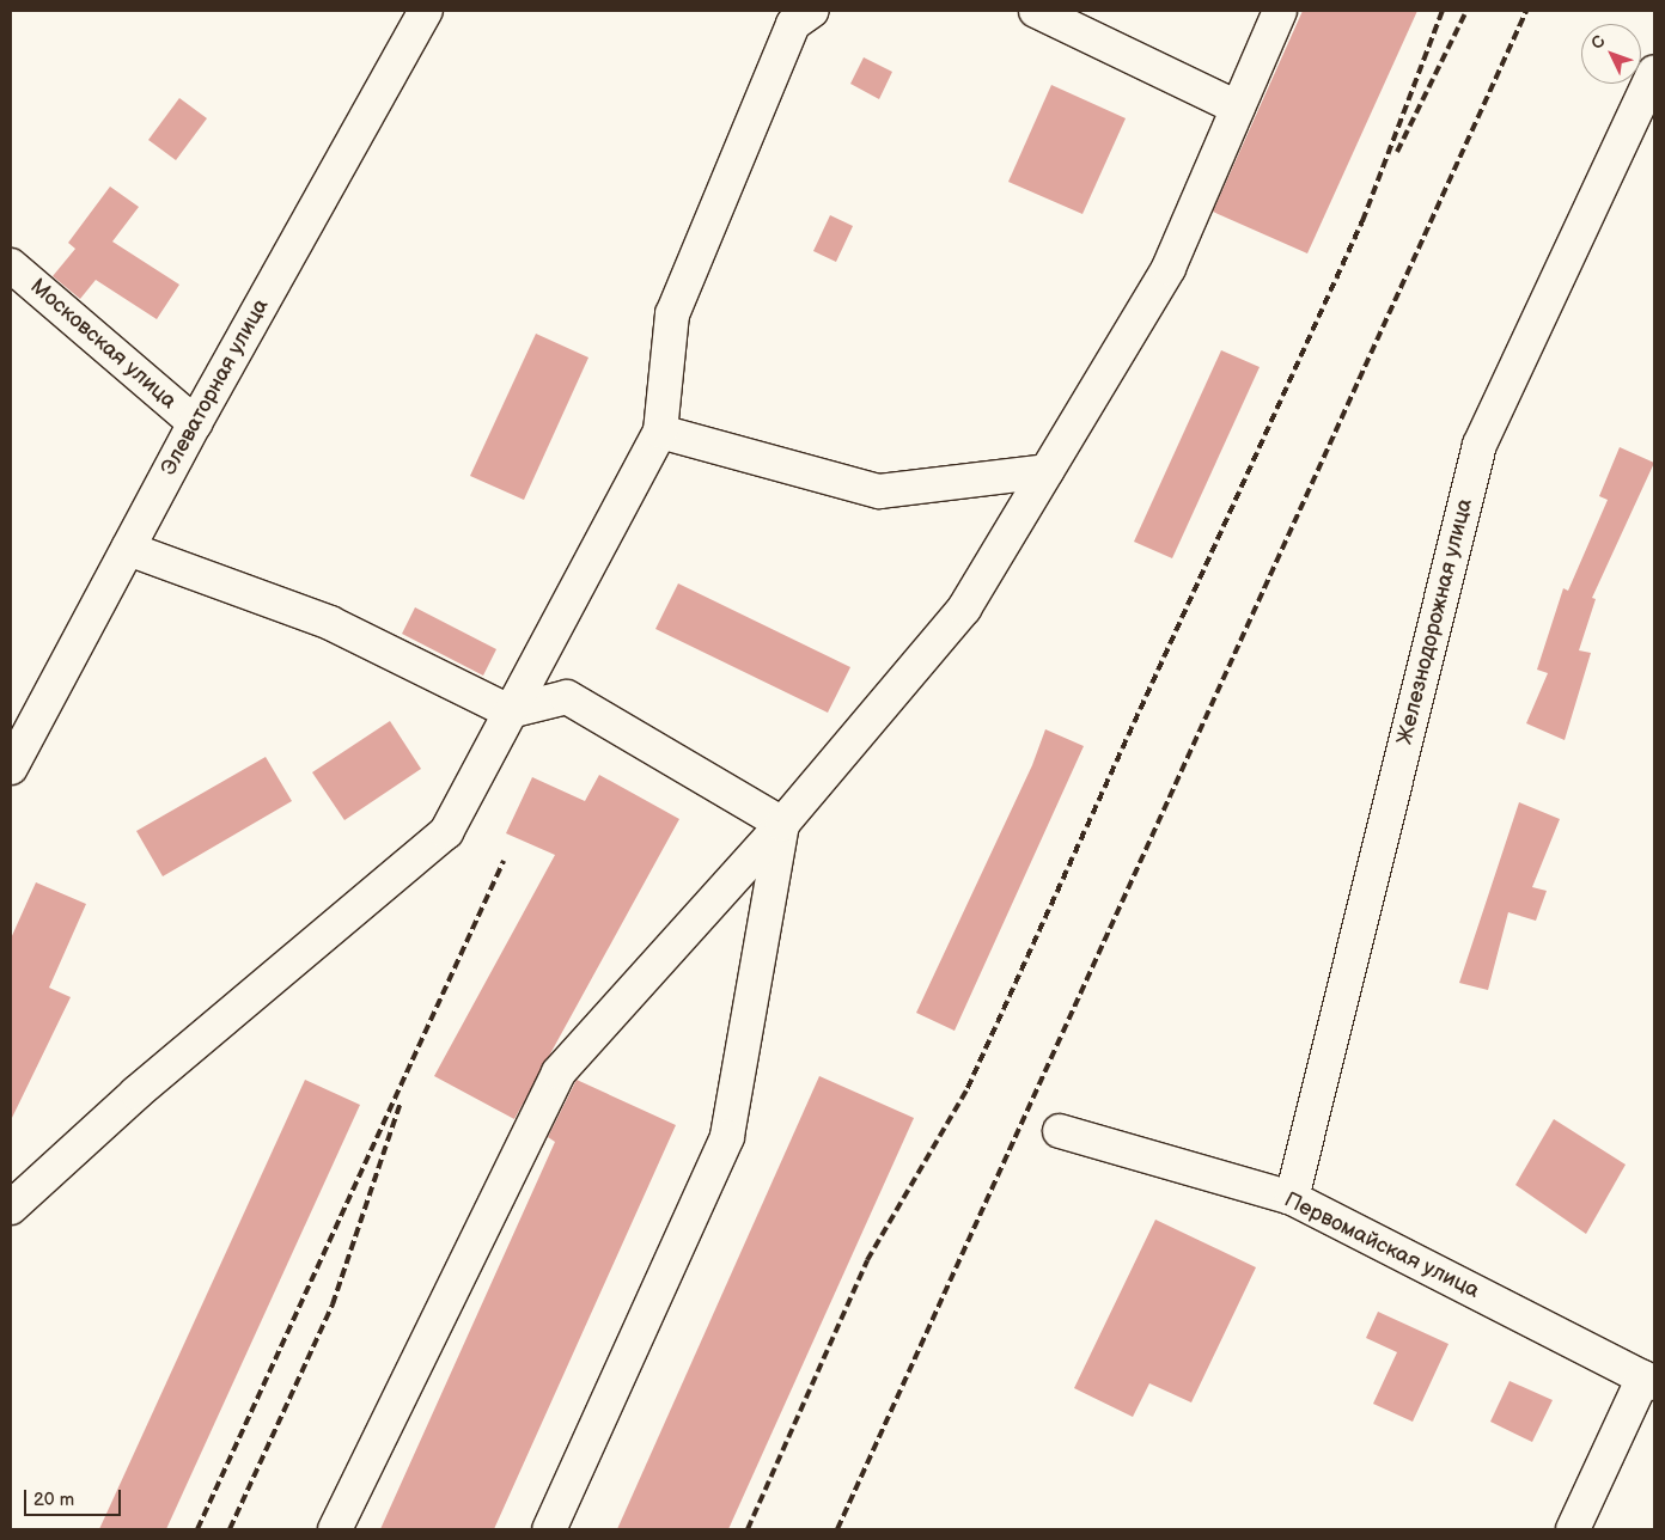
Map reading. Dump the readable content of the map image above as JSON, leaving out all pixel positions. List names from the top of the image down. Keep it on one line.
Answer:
{"streets":{"street":["Московская улица","Элеваторная улица","Железнодорожная улица","Первомайская улица"]},"crossings":[["Московская улица","Элеваторная улица"],["Железнодорожная улица","Первомайская улица"]],"scale_bar":"20 m","north":"top left"}
